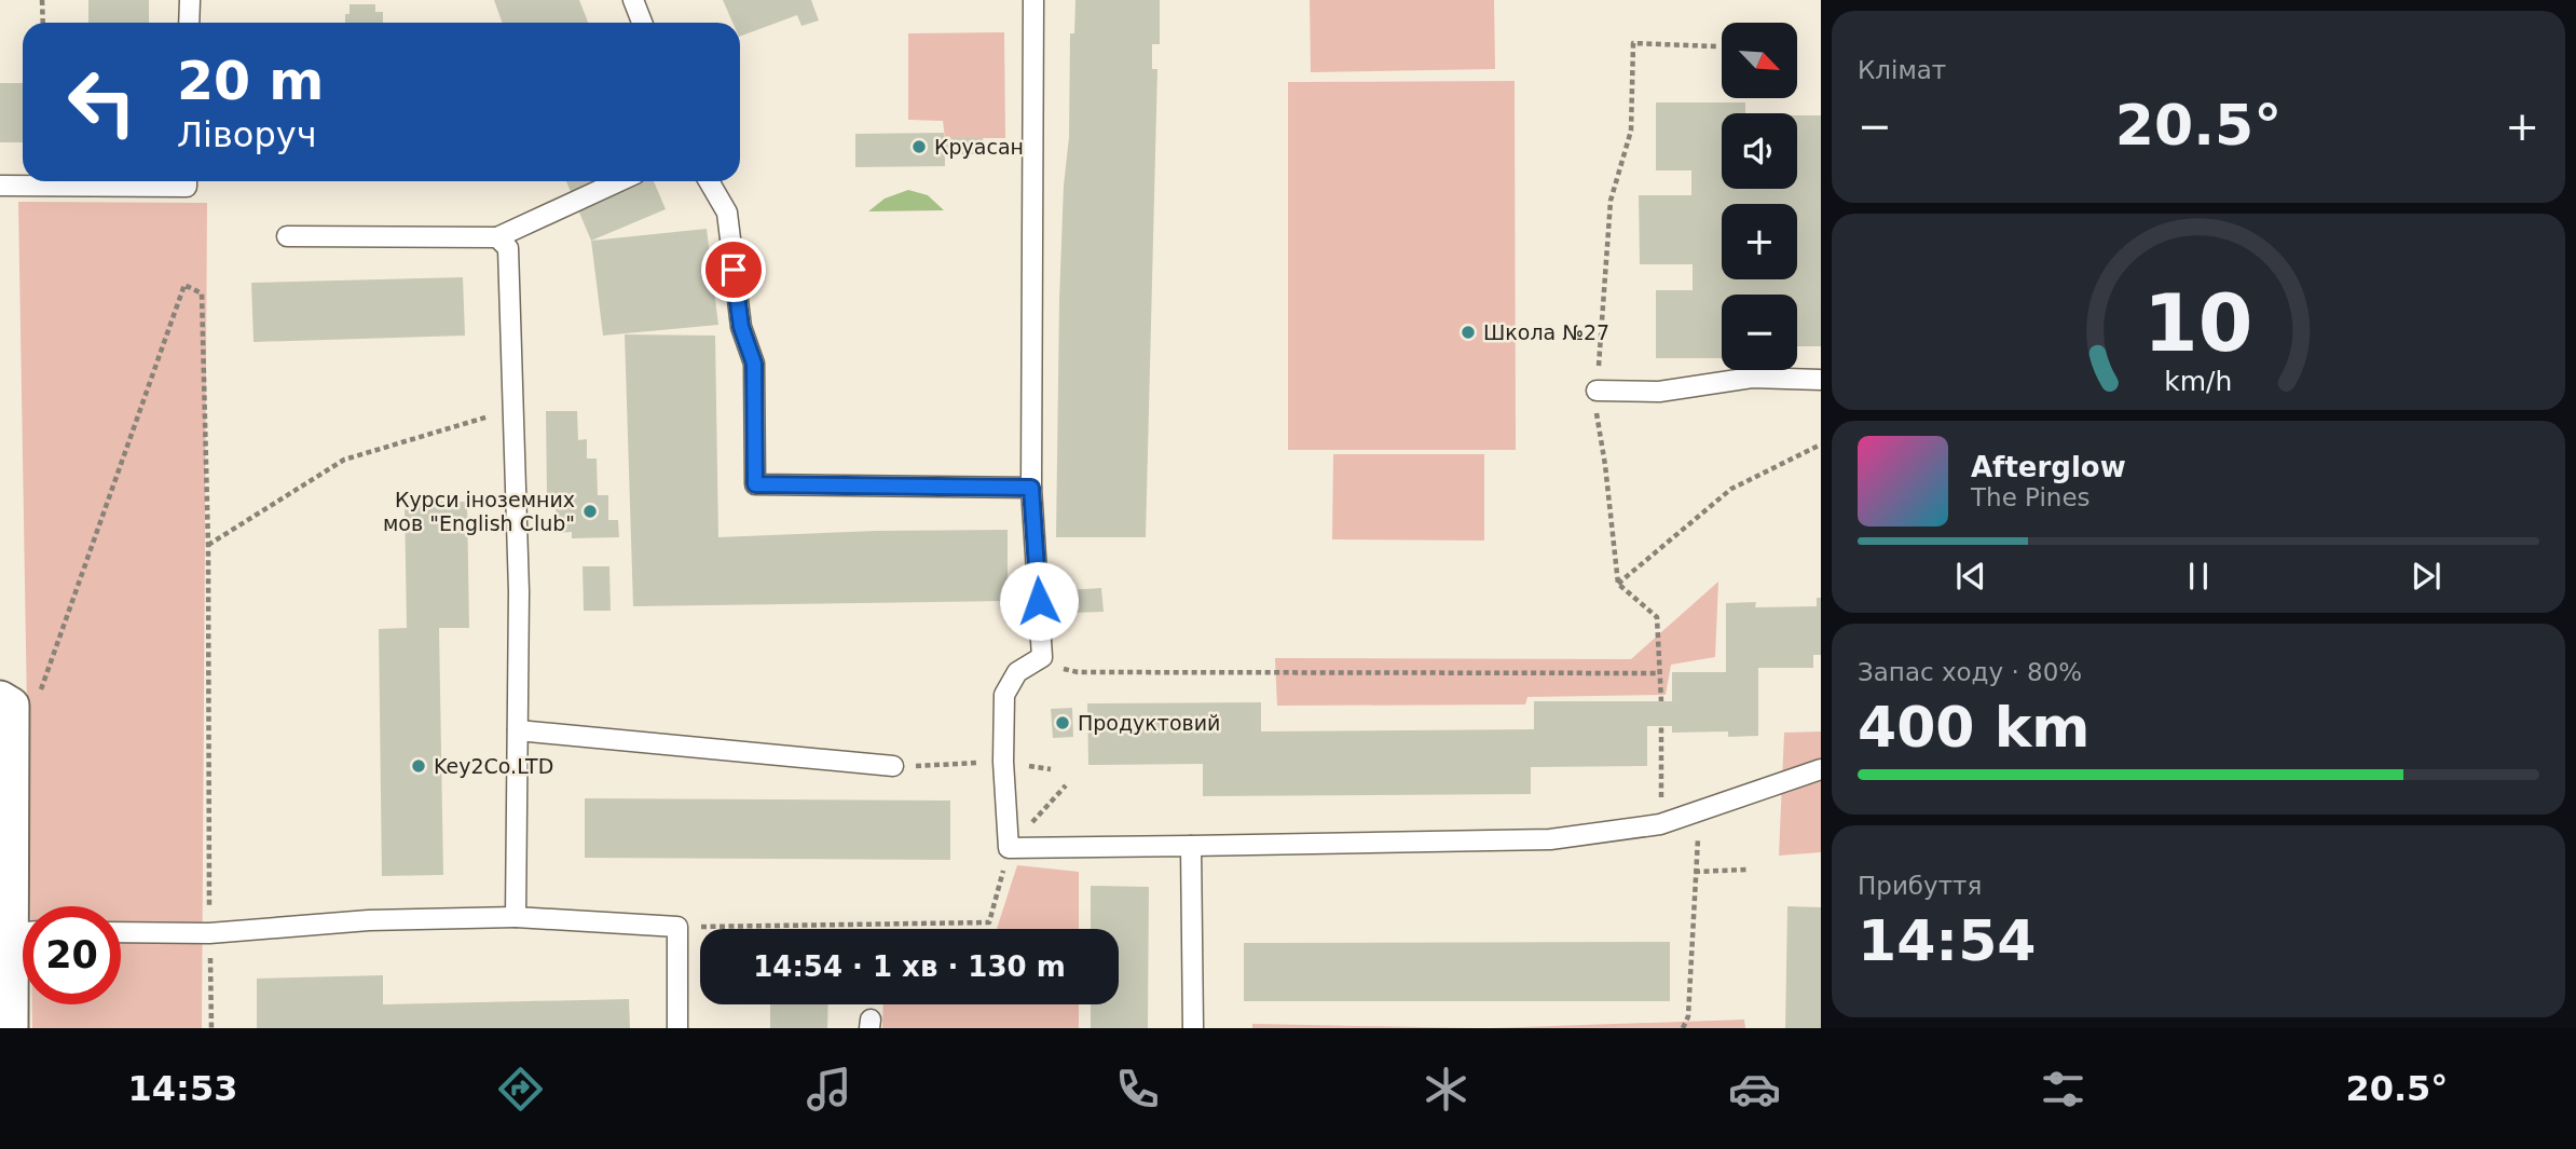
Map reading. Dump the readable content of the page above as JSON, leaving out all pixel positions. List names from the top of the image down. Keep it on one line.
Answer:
{"places":["Круасан","Школа №27","Курси іноземних мов \"English Club\"","Продуктовий","Key2Co.LTD"],"north":"bottom right","page":{"tile":["Клімат",["Запас ходу · 80%","400 km"],["Прибуття","14:54"]],"map_buttons":["+","−"],"turn":["20 m","Ліворуч"],"heat":["−","20.5°","+"],"song":["Afterglow","The Pines"],"limit":"20","trip":"14:54 · 1 хв · 130 m","tabs":["14:53","20.5°"],"gauge":["10","km/h"]}}
